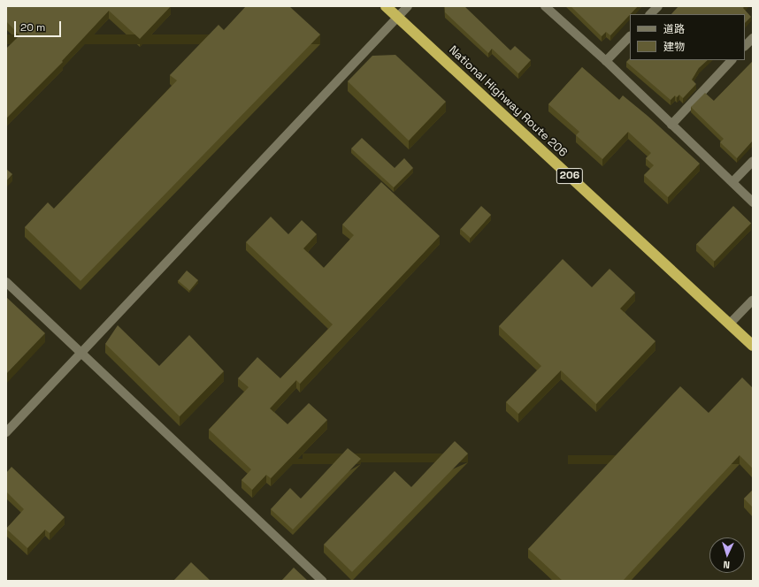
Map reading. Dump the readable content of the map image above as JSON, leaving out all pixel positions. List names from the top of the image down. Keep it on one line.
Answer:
{"streets":{"highway":["National Highway Route 206","206"]},"legend":["道路","建物"],"scale_bar":"20 m","north":"bottom"}
